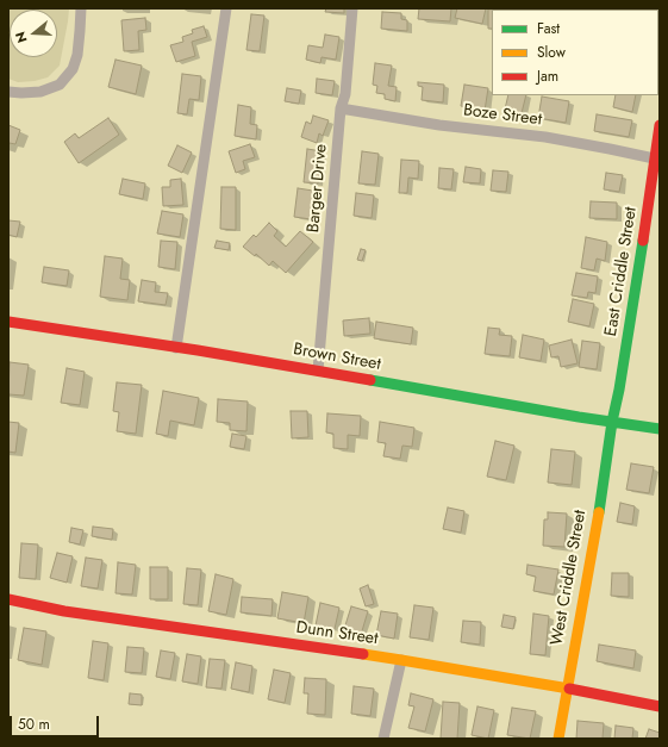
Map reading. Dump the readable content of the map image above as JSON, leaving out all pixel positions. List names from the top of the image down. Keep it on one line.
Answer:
{"streets":{"street":["Boze Street","Barger Drive","East Criddle Street","Brown Street","West Criddle Street","Dunn Street"]},"crossings":[["Boze Street","Barger Drive"],["Boze Street","East Criddle Street"],["Barger Drive","Brown Street"],["East Criddle Street","Brown Street"],["East Criddle Street","West Criddle Street"],["Brown Street","West Criddle Street"],["West Criddle Street","Dunn Street"]],"legend":["Fast","Slow","Jam"],"scale_bar":"50 m","north":"left"}
